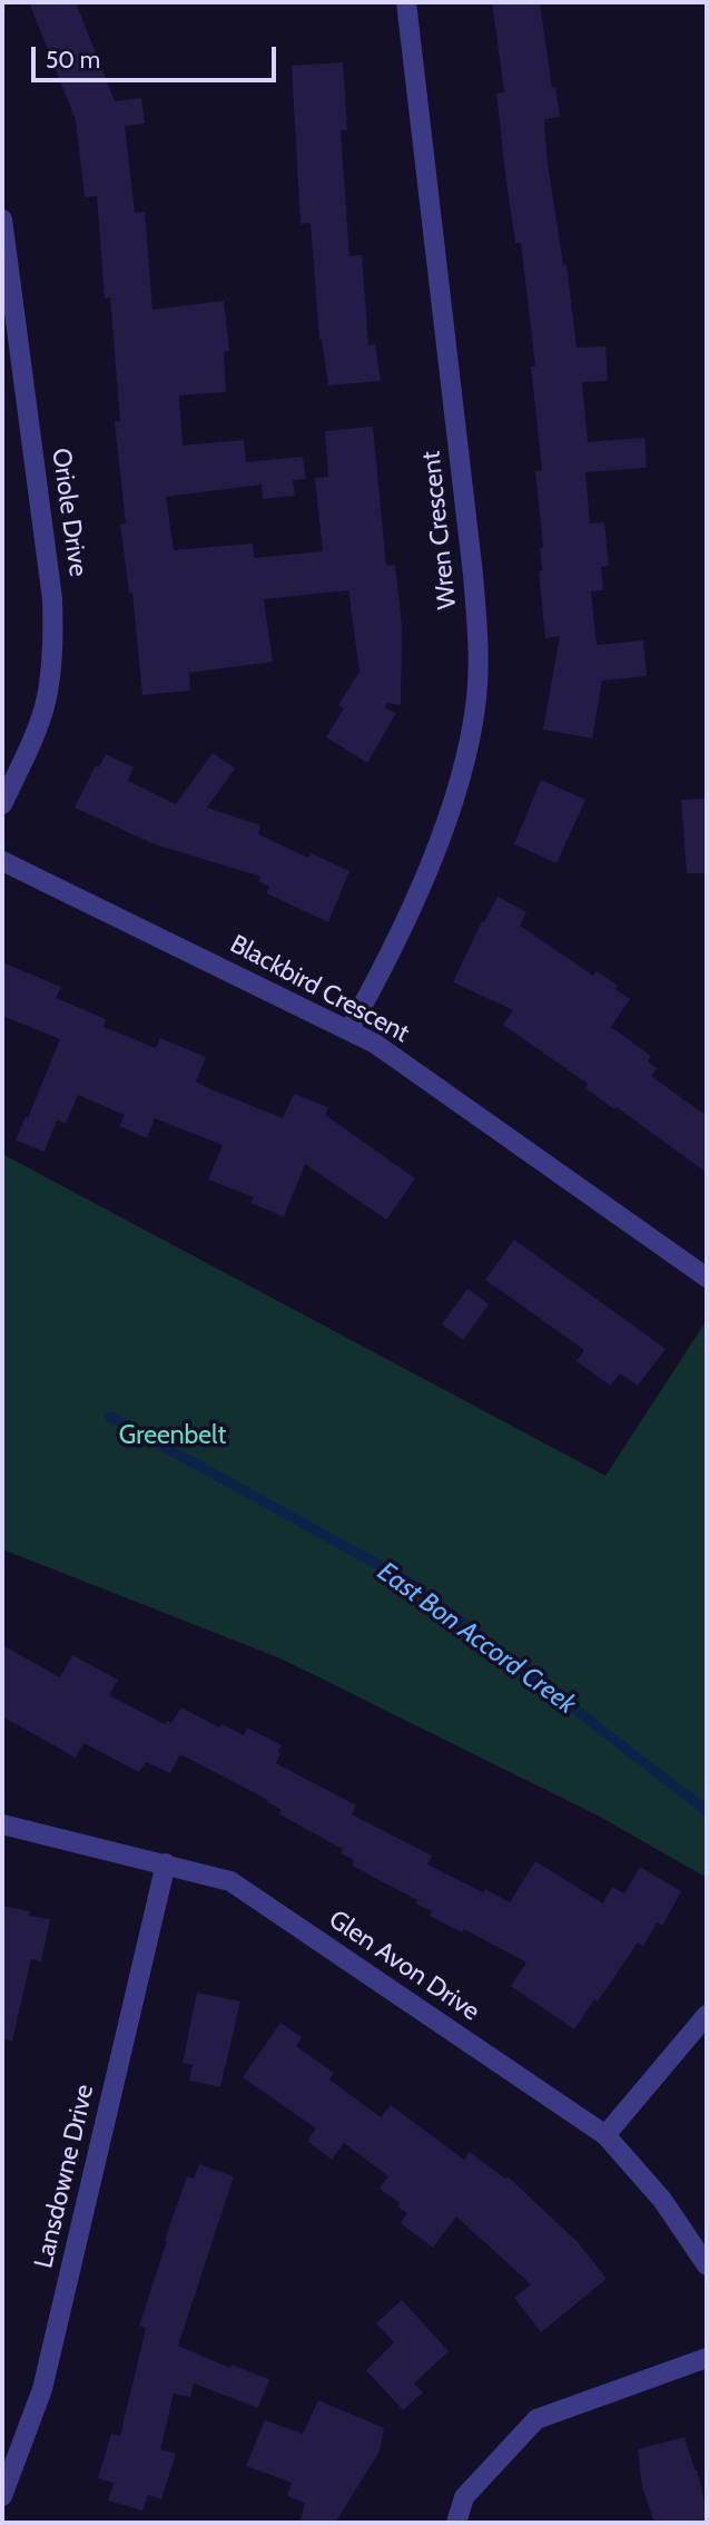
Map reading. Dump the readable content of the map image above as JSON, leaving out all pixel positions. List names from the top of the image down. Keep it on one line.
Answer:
{"streets":{"street":["Oriole Drive","Wren Crescent","Blackbird Crescent","Glen Avon Drive","Lansdowne Drive"]},"crossings":[["Wren Crescent","Blackbird Crescent"],["Glen Avon Drive","Lansdowne Drive"]],"water":["East Bon Accord Creek"],"parks":["Greenbelt"],"scale_bar":"50 m"}
